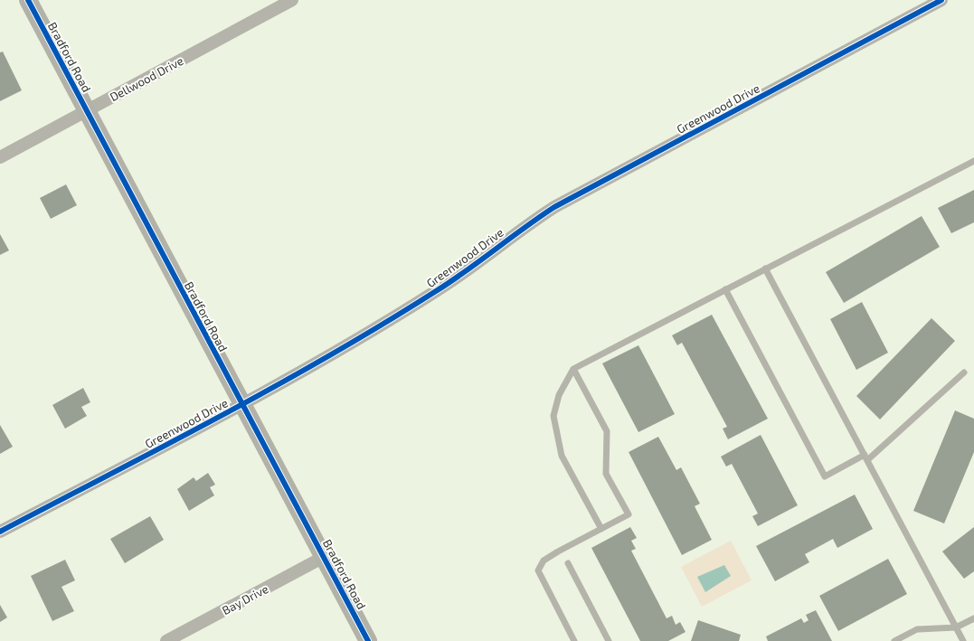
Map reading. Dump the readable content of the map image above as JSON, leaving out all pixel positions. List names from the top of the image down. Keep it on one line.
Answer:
{"streets":{"street":["Bradford Road","Dellwood Drive","Greenwood Drive","Bay Drive"]},"crossings":[["Bradford Road","Dellwood Drive"],["Bradford Road","Greenwood Drive"],["Bradford Road","Bay Drive"]]}
